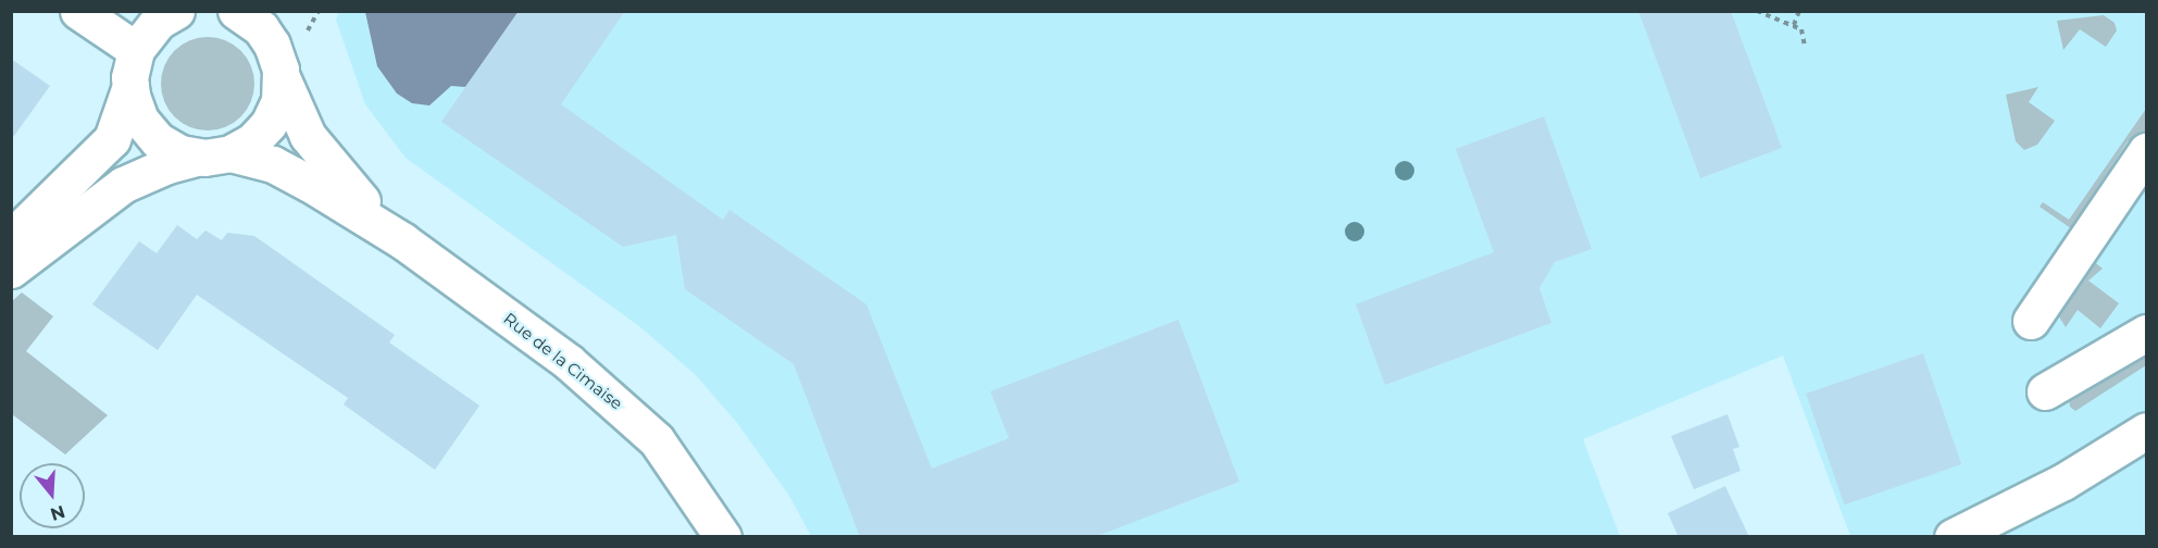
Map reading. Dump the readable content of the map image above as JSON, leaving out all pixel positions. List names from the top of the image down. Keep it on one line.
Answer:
{"streets":{"street":["Rue de la Cimaise"]},"north":"bottom"}
